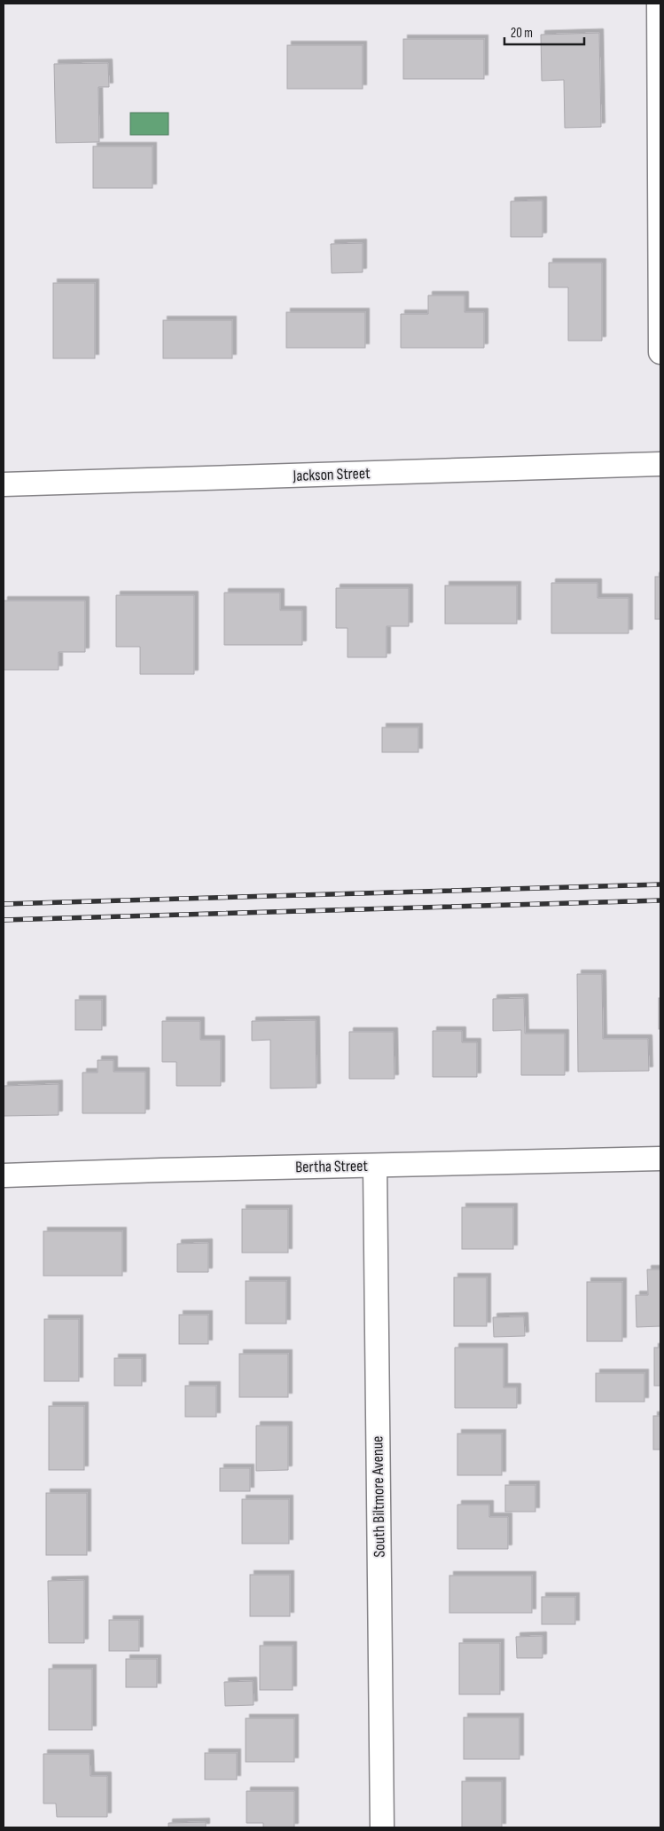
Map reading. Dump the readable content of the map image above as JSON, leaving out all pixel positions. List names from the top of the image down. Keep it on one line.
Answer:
{"streets":{"street":["Jackson Street","Bertha Street","South Biltmore Avenue"]},"crossings":[["Bertha Street","South Biltmore Avenue"]],"scale_bar":"20 m"}
